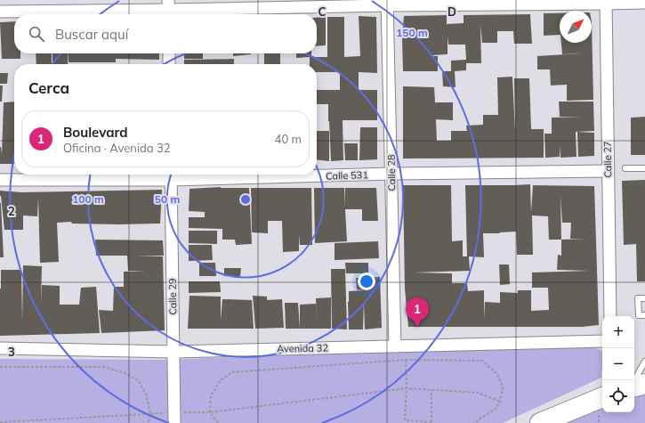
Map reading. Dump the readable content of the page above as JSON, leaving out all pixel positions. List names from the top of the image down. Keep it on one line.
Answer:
{"streets":{"street":["Calle 27","Calle 28","Calle 531","Calle 29","Avenida 32"]},"crossings":[["Calle 27","Calle 531"],["Calle 28","Calle 531"],["Calle 28","Avenida 32"],["Calle 531","Calle 29"],["Calle 29","Avenida 32"]],"north":"top right","page":{"search":"Buscar aquí","heading":"Cerca","list":[{"mark":"1","name":"Boulevard","note":"Oficina · Avenida 32","value":"40 m"}],"pins":"1","map_buttons":["+","−"]},"grid":{"columns":["C","D"],"rows":["2","3"]},"rings":["150 m","50 m","100 m"]}
